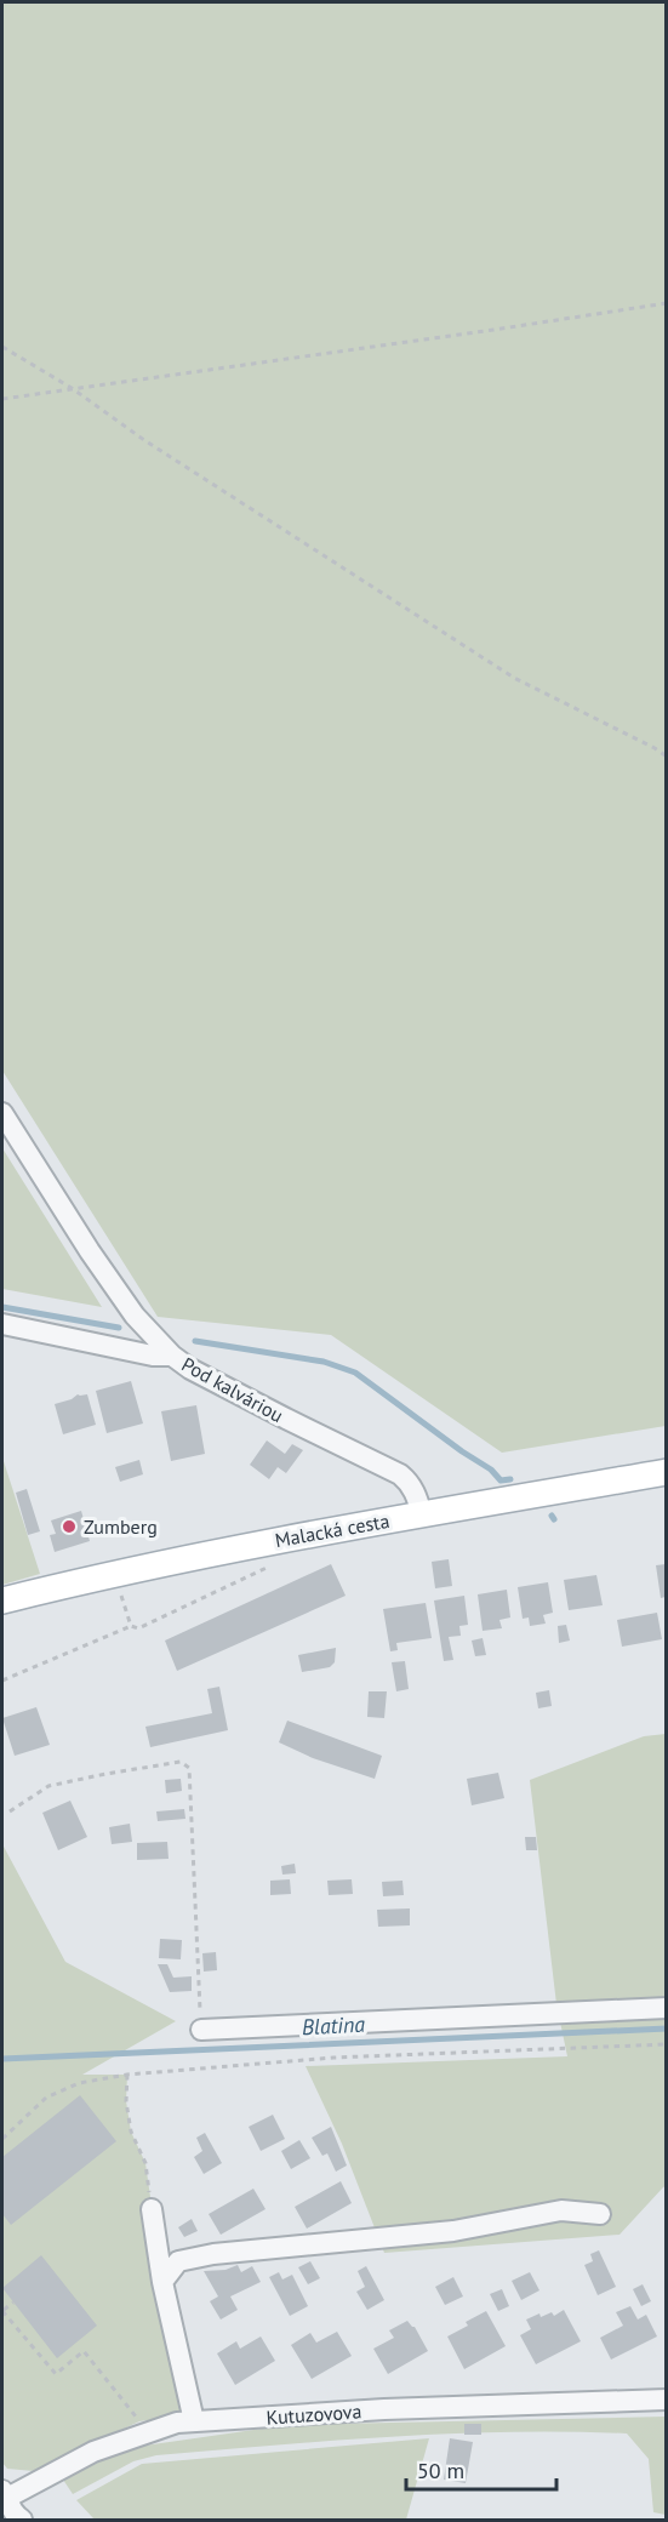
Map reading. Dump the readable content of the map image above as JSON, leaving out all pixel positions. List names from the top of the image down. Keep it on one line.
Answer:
{"streets":{"main road":["Malacká cesta"],"street":["Pod kalváriou","Kutuzovova"]},"crossings":[["Pod kalváriou","Malacká cesta"]],"water":["Blatina"],"places":["Zumberg"],"scale_bar":"50 m"}
